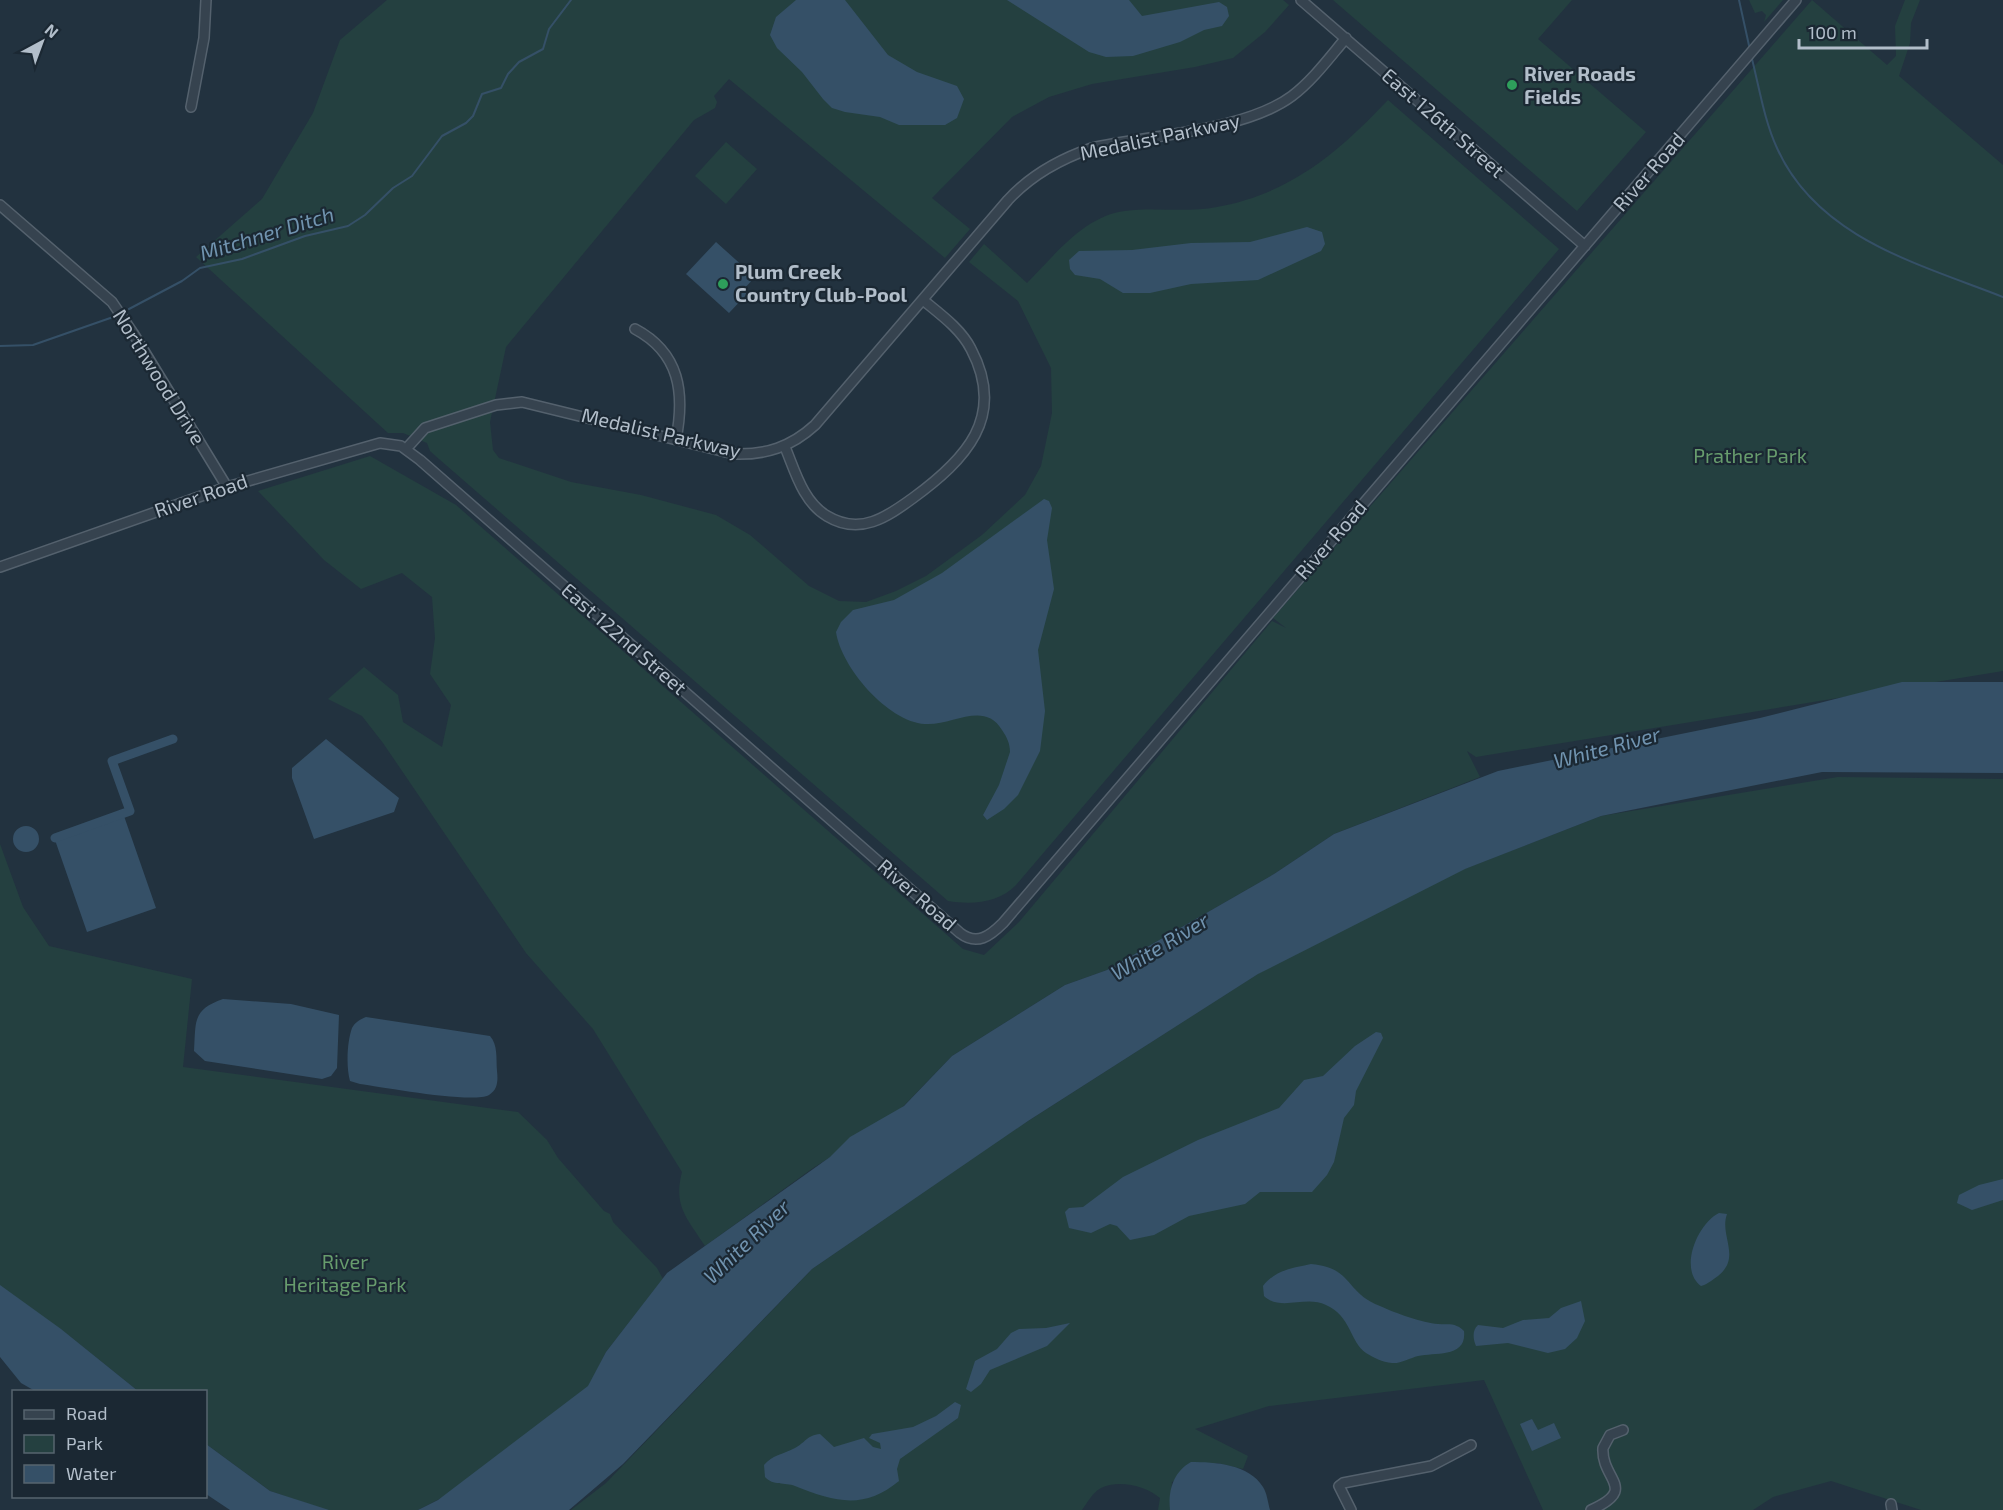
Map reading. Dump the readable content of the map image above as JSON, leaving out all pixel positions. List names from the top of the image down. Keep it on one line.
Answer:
{"streets":{"street":["East 126th Street","Medalist Parkway","River Road","Northwood Drive","East 122nd Street"]},"crossings":[["East 126th Street","Medalist Parkway"],["East 126th Street","River Road"],["Medalist Parkway","River Road"],["Medalist Parkway","East 122nd Street"],["River Road","Northwood Drive"],["River Road","East 122nd Street"]],"water":["Mitchner Ditch","White River"],"parks":["Prather Park","River Heritage Park"],"places":["River Roads Fields","Plum Creek Country Club-Pool"],"legend":["Road","Park","Water"],"scale_bar":"100 m","north":"top right"}
